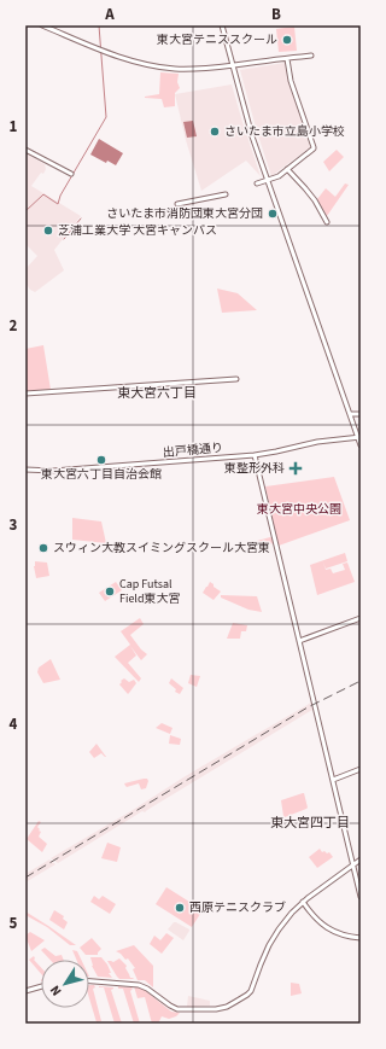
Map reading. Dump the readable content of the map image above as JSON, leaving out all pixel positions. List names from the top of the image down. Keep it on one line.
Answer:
{"streets":{"street":["出戸橋通り"]},"districts":["東大宮六丁目","東大宮四丁目"],"parks":["東大宮中央公園"],"places":{"other":["東大宮テニススクール","さいたま市立島小学校","さいたま市消防団東大宮分団","芝浦工業大学 大宮キャンパス","東大宮六丁目自治会館","スウィン大教スイミングスクール大宮東","Cap Futsal Field東大宮","西原テニスクラブ"],"health":["東整形外科"]},"north":"bottom left","grid":{"columns":["A","B"],"rows":["1","2","3","4","5"]}}
